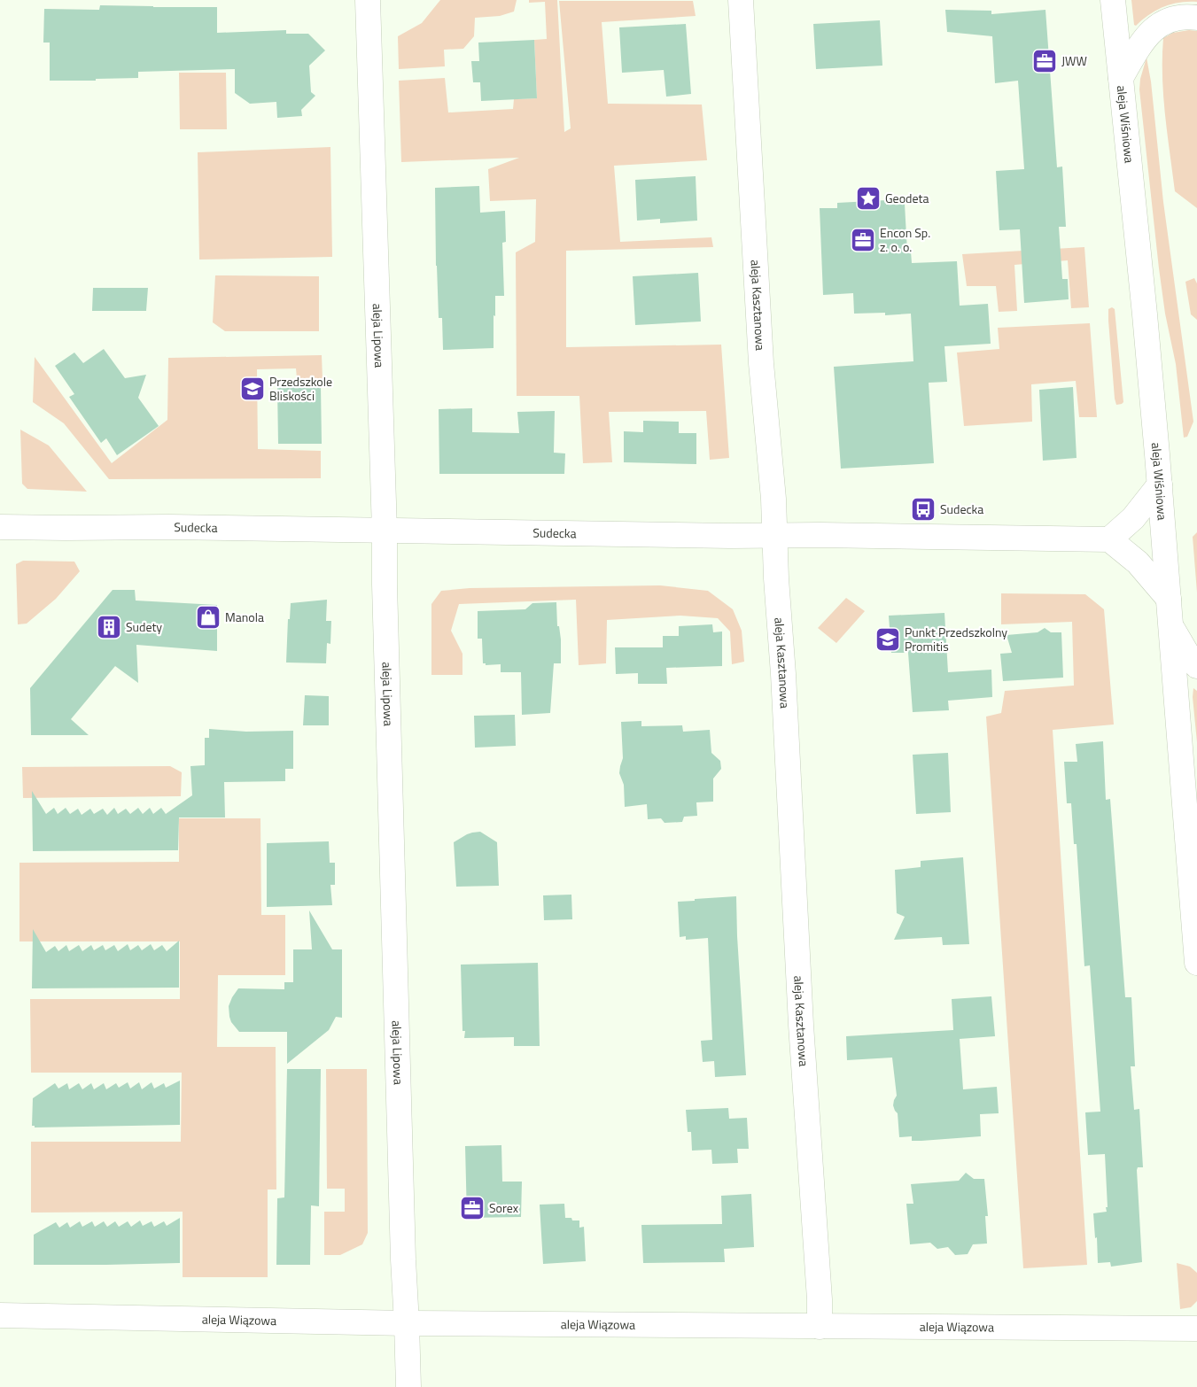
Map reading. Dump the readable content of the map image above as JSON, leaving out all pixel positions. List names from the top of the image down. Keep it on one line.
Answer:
{"streets":{"street":["aleja Wiśniowa","aleja Kasztanowa","aleja Lipowa","Sudecka","aleja Wiązowa"]},"crossings":[["aleja Kasztanowa","Sudecka"],["aleja Kasztanowa","aleja Wiązowa"],["aleja Lipowa","Sudecka"],["aleja Lipowa","aleja Wiązowa"]],"places":{"office":["JWW","Encon Sp. z. o. o.","Sorex"],"place":["Geodeta"],"school or university":["Przedszkole Bliskości","Punkt Przedszkolny Promitis"],"bus stop":["Sudecka"],"shop":["Manola"],"building":["Sudety"]}}
